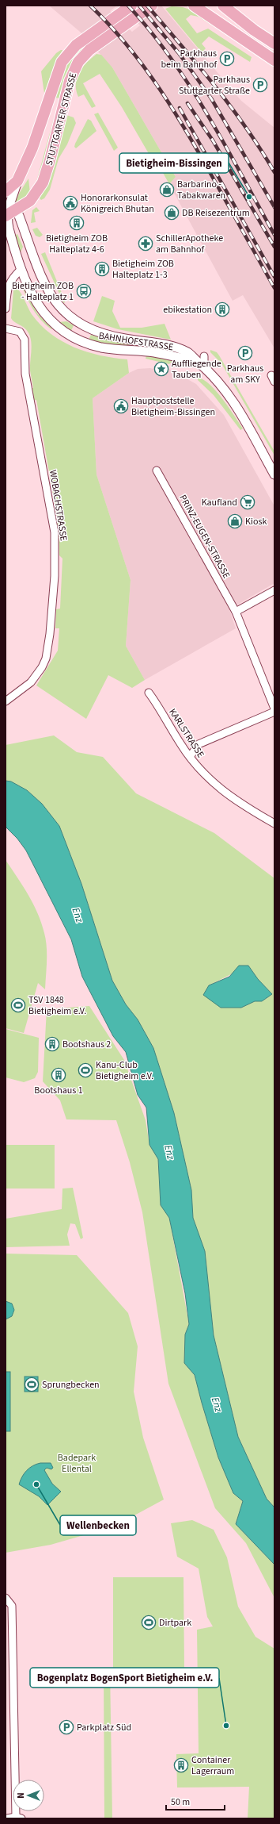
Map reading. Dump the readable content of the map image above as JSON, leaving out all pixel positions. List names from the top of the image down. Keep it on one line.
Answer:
{"streets":{"main road":["STUTTGARTER STRASSE"],"street":["BAHNHOFSTRASSE","WOBACHSTRASSE","PRINZ-EUGEN-STRASSE","KARLSTRASSE"]},"crossings":[["STUTTGARTER STRASSE","BAHNHOFSTRASSE"]],"water":["Enz"],"parks":["Badepark Ellental"],"places":{"parking":["Parkhaus beim Bahnhof","Parkhaus Stuttgarter Straße","Parkhaus am SKY","Parkplatz Süd"],"shop":["Barbarino - Tabakwaren","DB Reisezentrum","Kiosk"],"other":["Bietigheim-Bissingen","Wellenbecken","Bogenplatz BogenSport Bietigheim e.V."],"public building":["Honorarkonsulat Königreich Bhutan","Hauptpoststelle Bietigheim-Bissingen"],"building":["Bietigheim ZOB Halteplatz 4-6","Bietigheim ZOB Halteplatz 1-3","ebikestation","Bootshaus 2","Bootshaus 1","Container Lagerraum"],"pharmacy":["SchillerApotheke am Bahnhof"],"bus stop":["Bietigheim ZOB - Halteplatz 1"],"place":["Auffliegende Tauben"],"supermarket":["Kaufland"],"sports":["TSV 1848 Bietigheim e.V.","Kanu-Club Bietigheim e.V.","Sprungbecken","Dirtpark"]},"scale_bar":"50 m","north":"left"}
